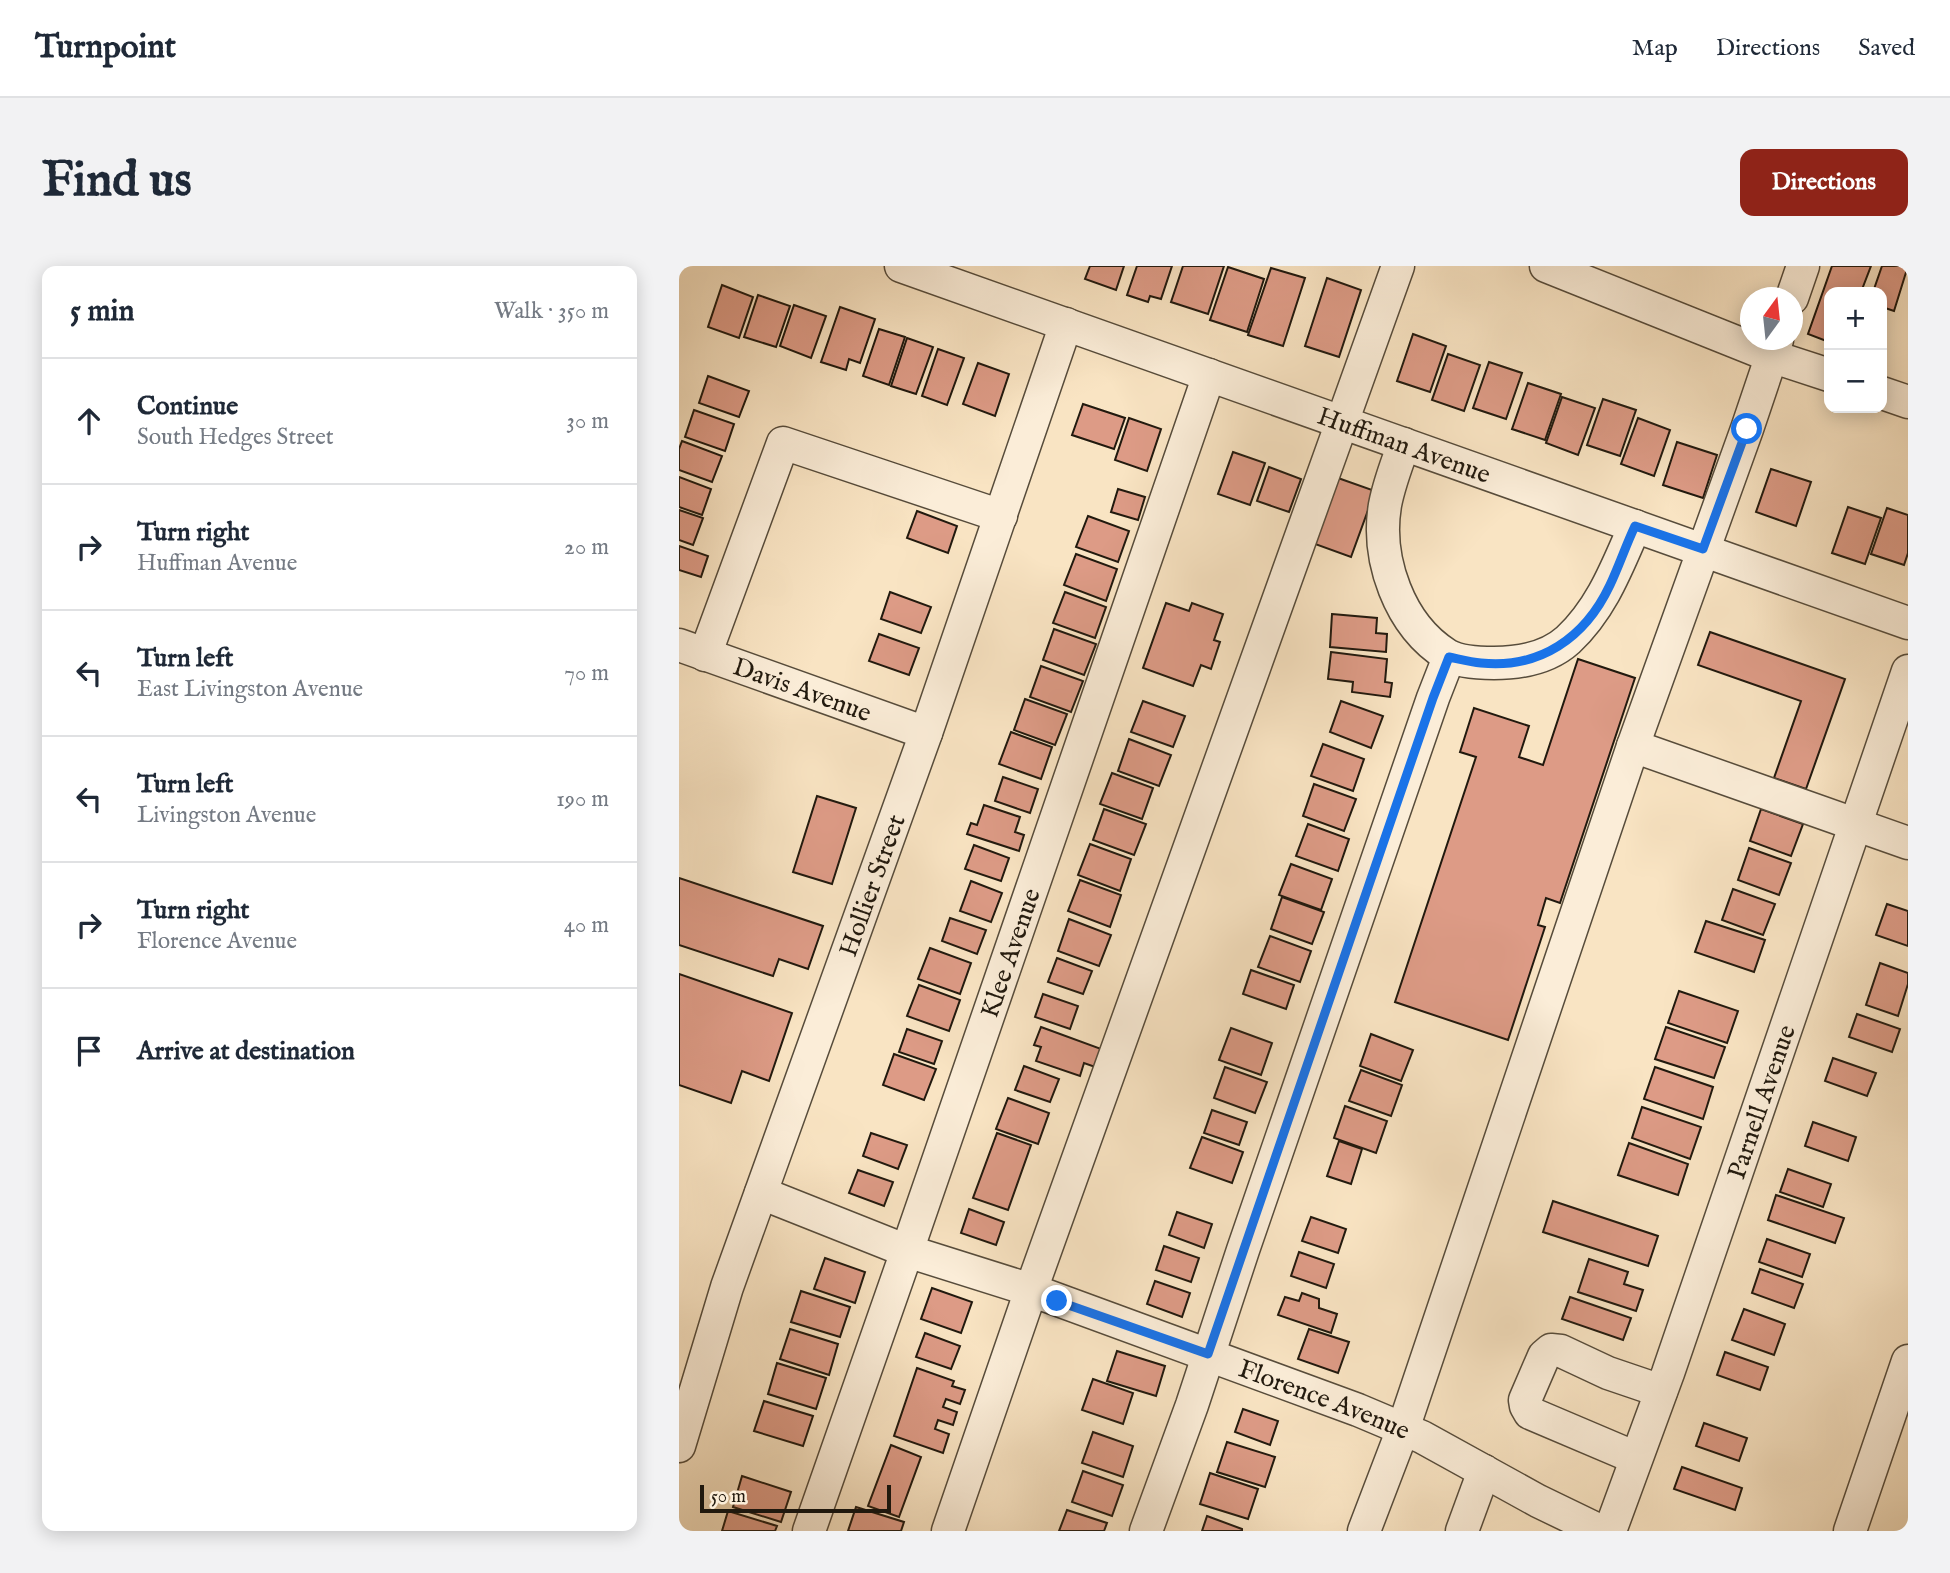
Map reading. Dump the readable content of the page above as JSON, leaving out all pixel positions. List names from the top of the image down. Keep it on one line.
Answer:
{"streets":{"street":["Huffman Avenue","Davis Avenue","Hollier Street","Klee Avenue","Parnell Avenue","Florence Avenue"]},"crossings":[["Huffman Avenue","Hollier Street"],["Huffman Avenue","Klee Avenue"],["Davis Avenue","Hollier Street"],["Hollier Street","Florence Avenue"],["Klee Avenue","Florence Avenue"]],"scale_bar":"50 m","north":"top","page":{"header":"Turnpoint","nav":["Map","Directions","Saved"],"buttons":"Directions","title":"Find us","heading":["5 min","Walk · 350 m"],"map_buttons":["+","−"],"list":[["Continue","South Hedges Street","30 m"],["Turn right","Huffman Avenue","20 m"],["Turn left","East Livingston Avenue","70 m"],["Turn left","Livingston Avenue","190 m"],["Turn right","Florence Avenue","40 m"],"Arrive at destination"],"scale":"50 m"}}
